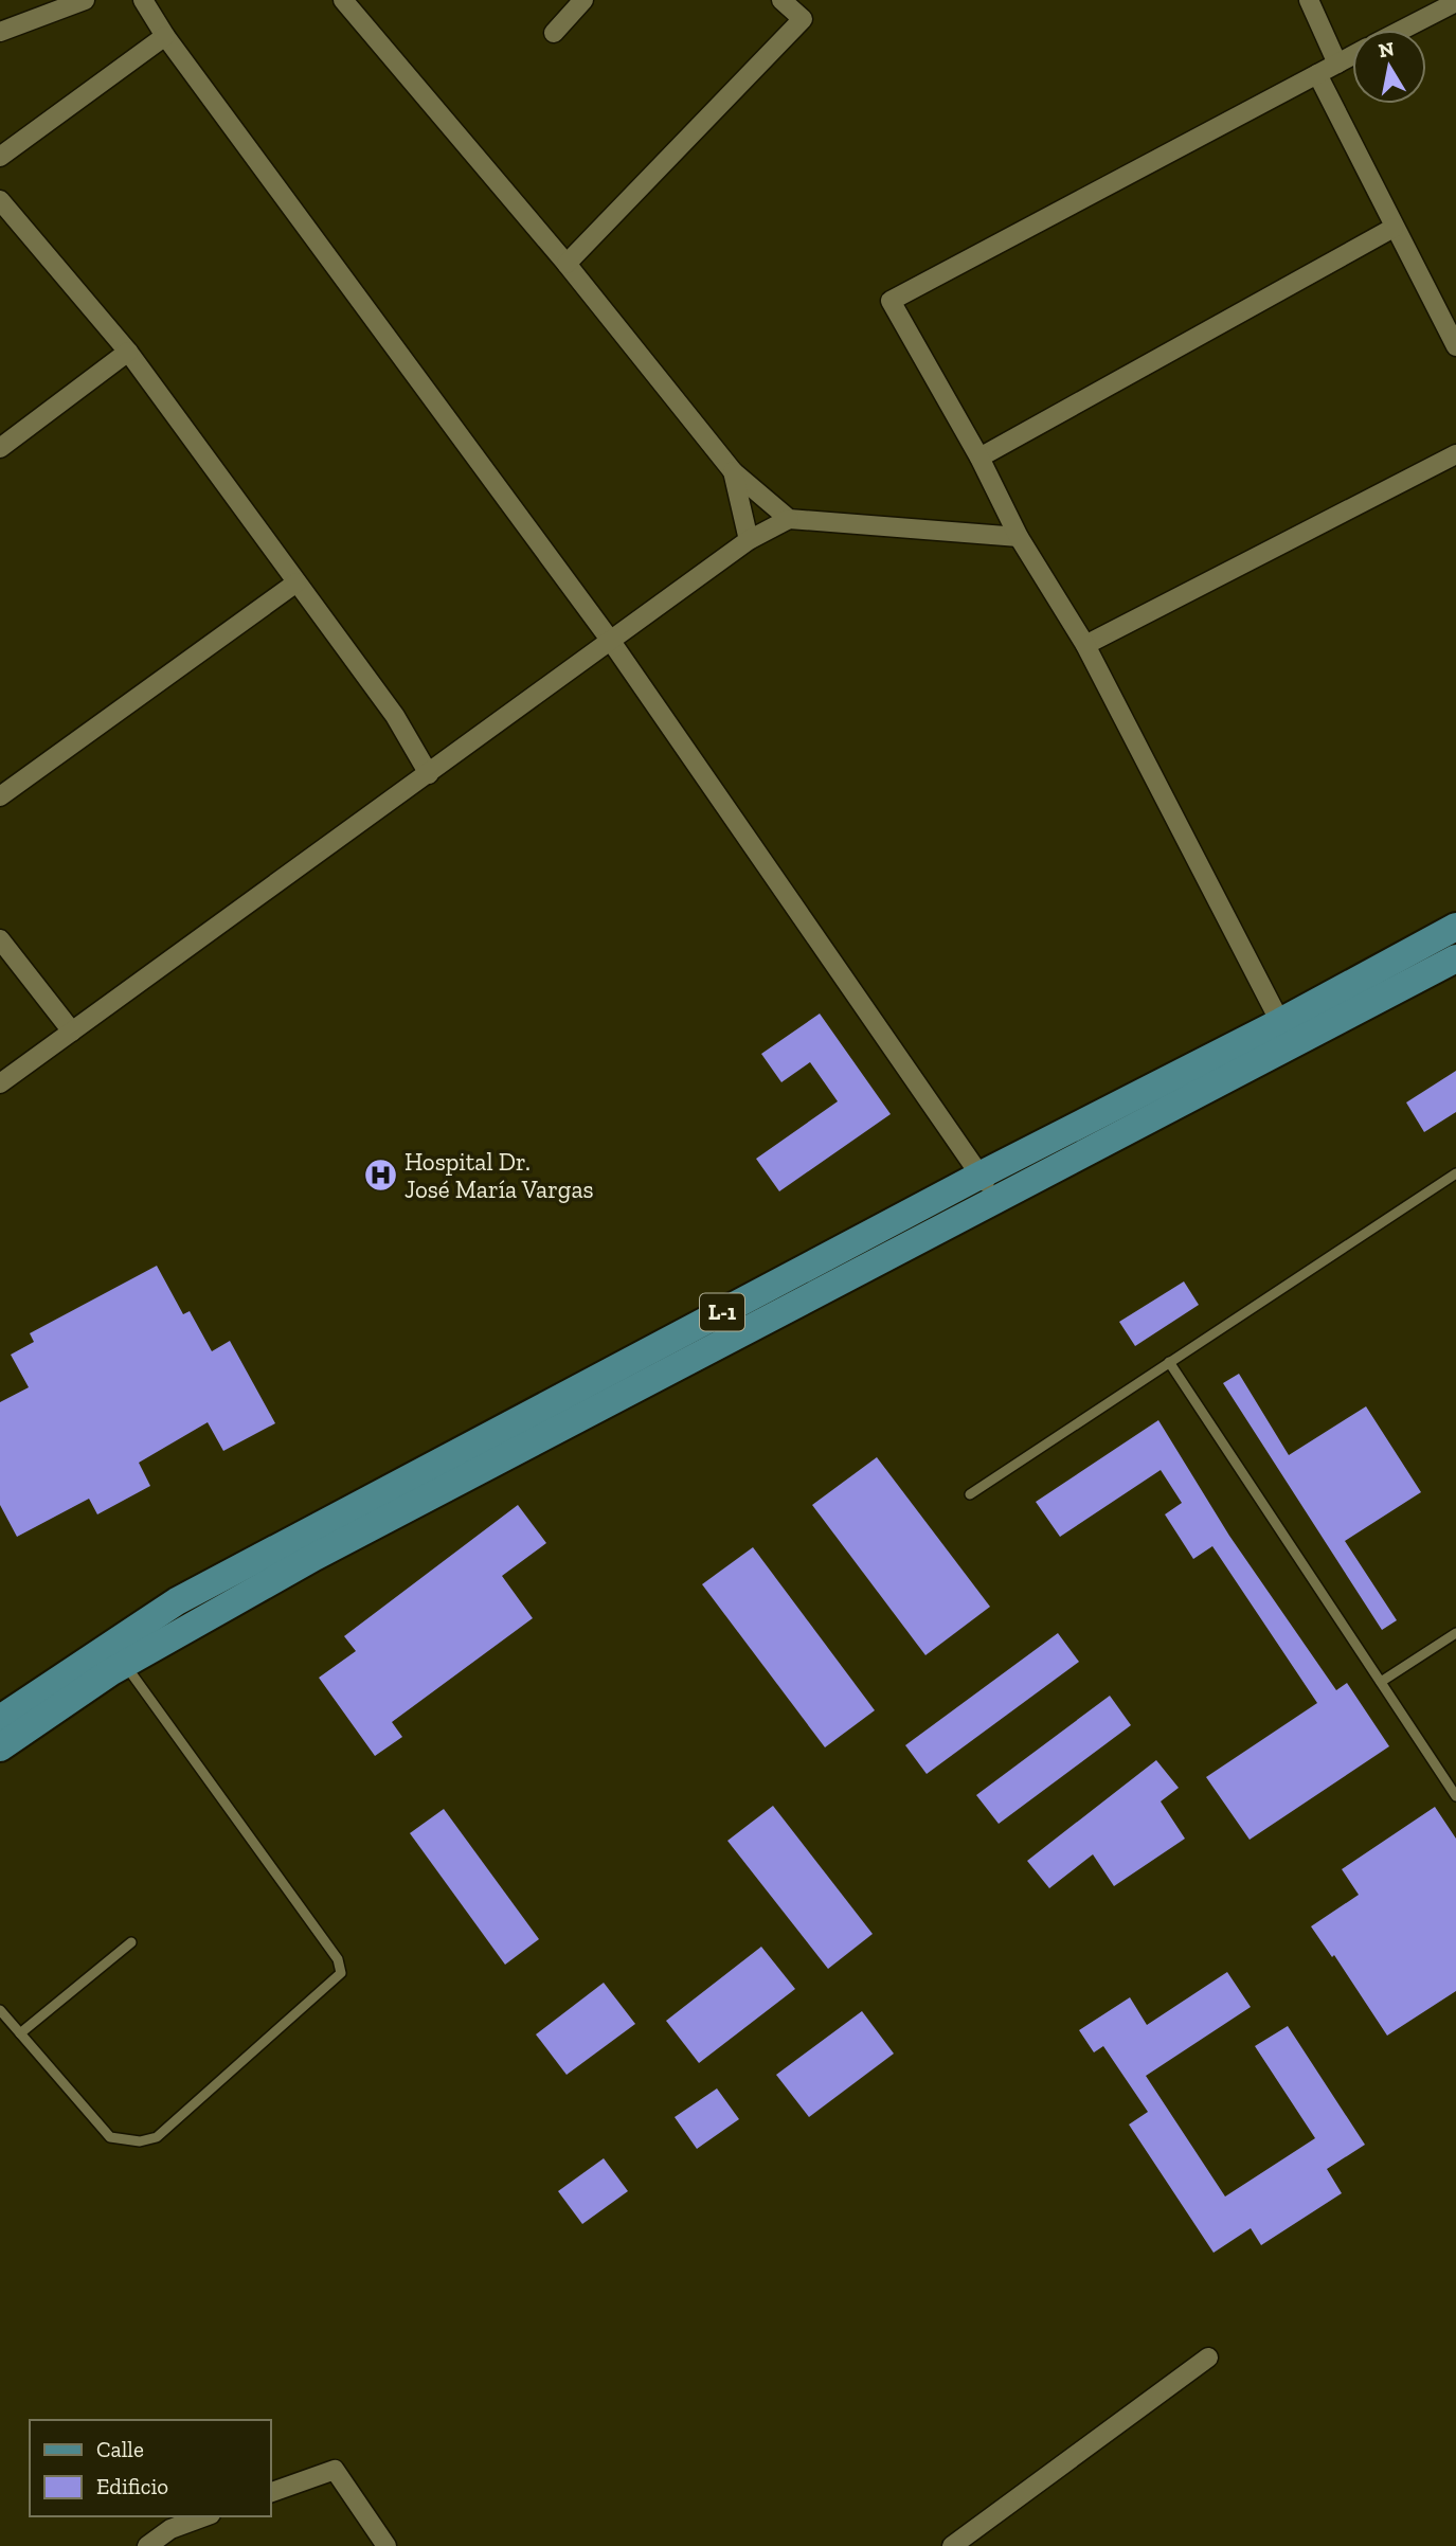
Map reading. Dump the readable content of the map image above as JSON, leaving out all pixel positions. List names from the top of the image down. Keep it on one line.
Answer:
{"streets":{"main road":["L-1"]},"places":{"hospital":["Hospital Dr. José María Vargas"]},"legend":["Calle","Edificio"],"north":"top"}
